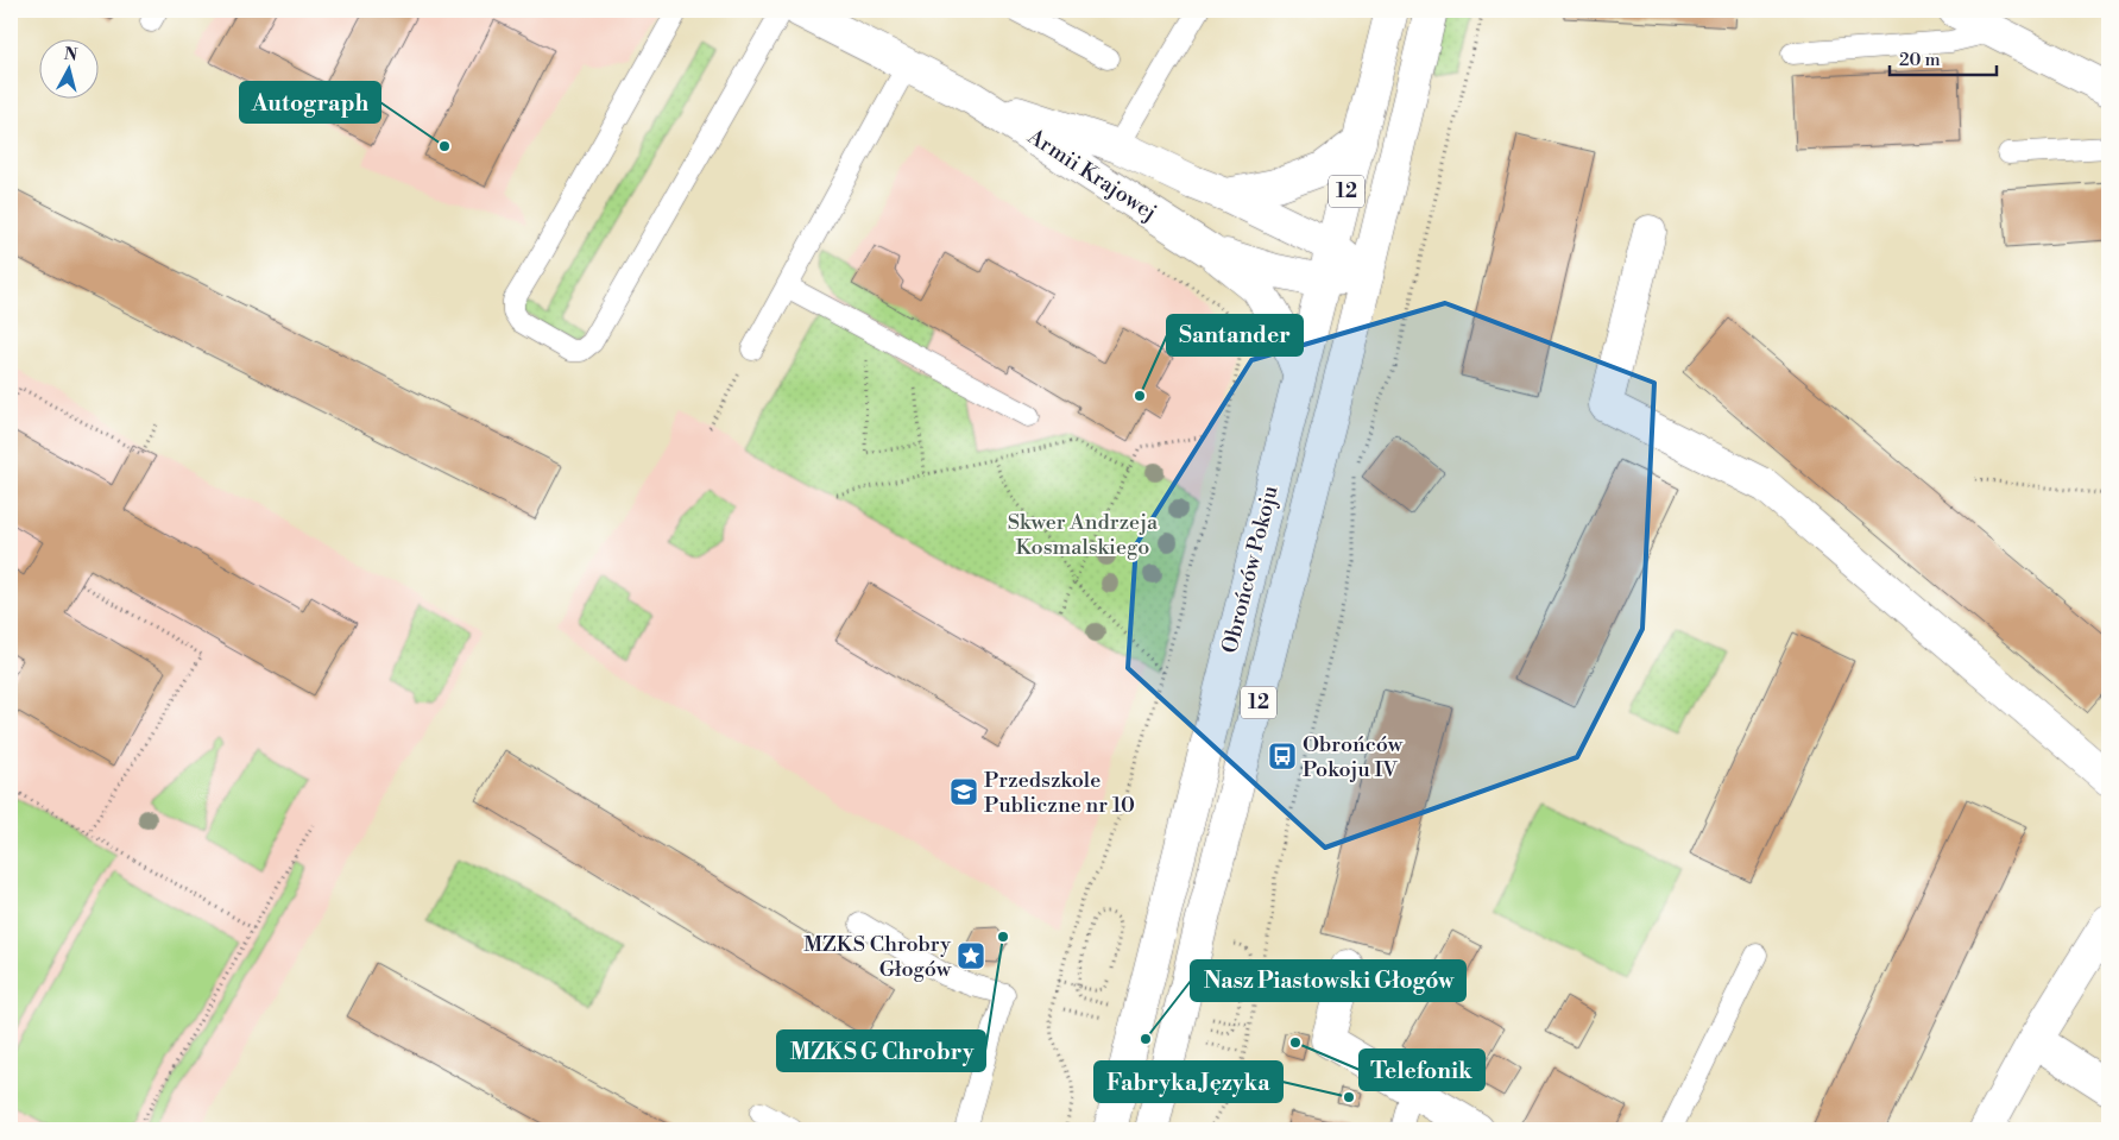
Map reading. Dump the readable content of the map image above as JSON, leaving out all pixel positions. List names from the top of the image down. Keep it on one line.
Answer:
{"streets":{"street":["Armii Krajowej","12","Obrońców Pokoju"]},"crossings":[["Armii Krajowej","Obrońców Pokoju"]],"parks":["Skwer Andrzeja Kosmalskiego"],"places":{"other":["Autograph","Santander","MZKS G Chrobry","Nasz Piastowski Głogów","Telefonik","Fabryka Języka"],"bus stop":["Obrońców Pokoju IV"],"school or university":["Przedszkole Publiczne nr 10"],"place":["MZKS Chrobry Głogów"]},"scale_bar":"20 m","north":"top"}
